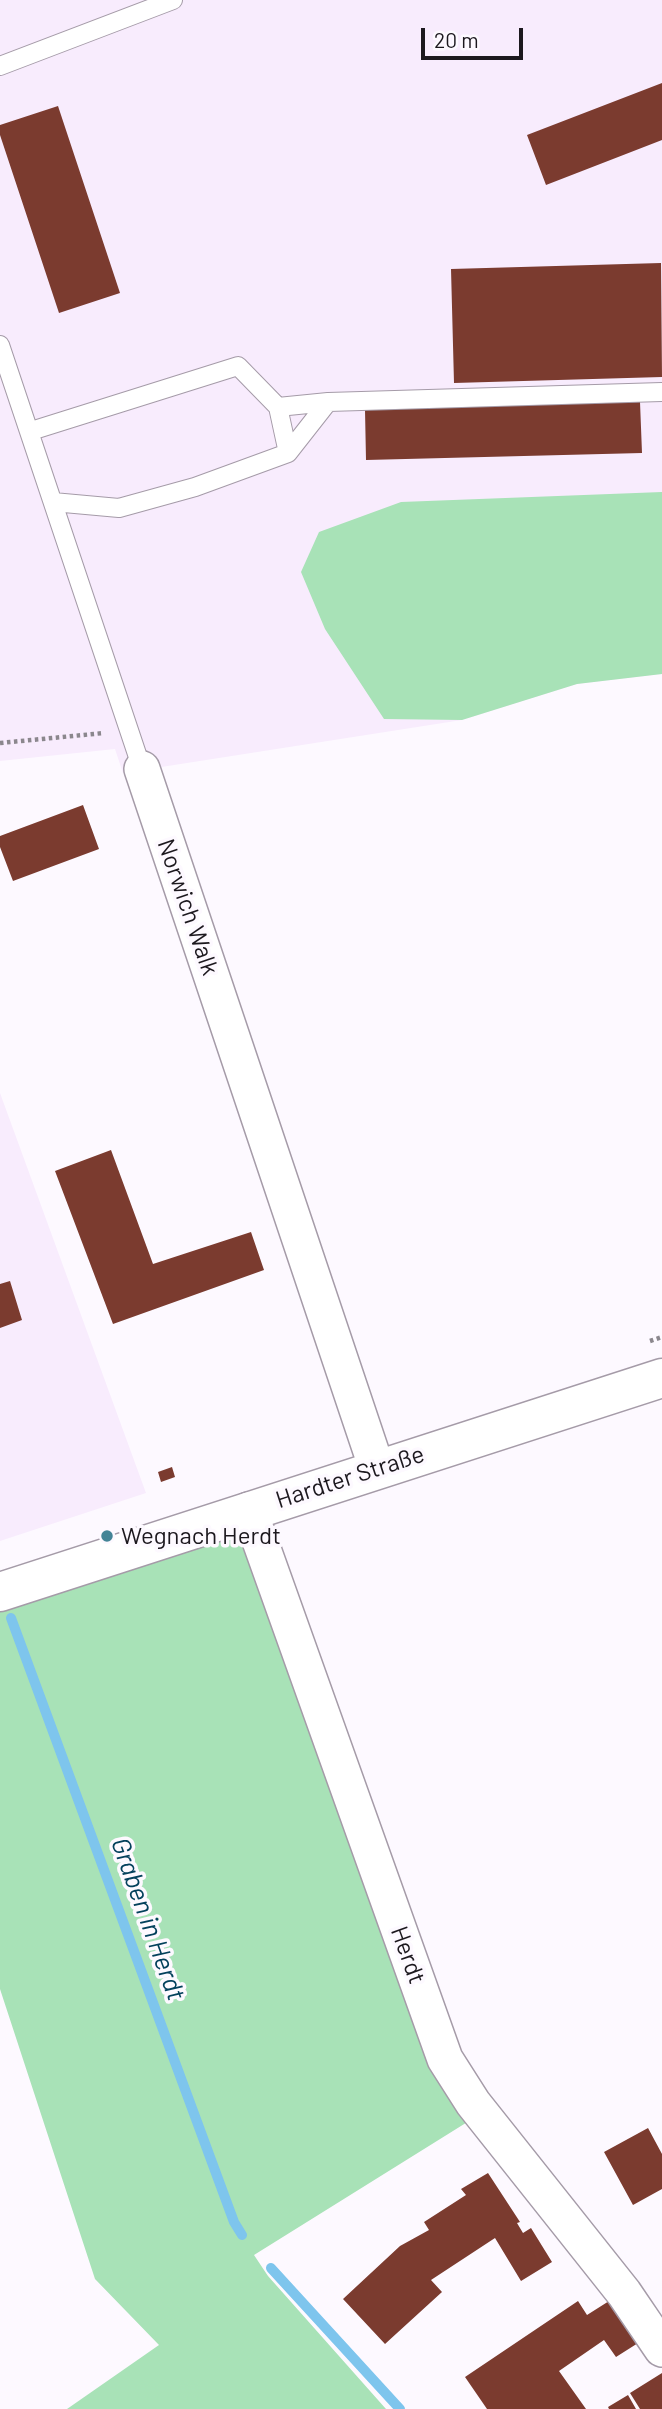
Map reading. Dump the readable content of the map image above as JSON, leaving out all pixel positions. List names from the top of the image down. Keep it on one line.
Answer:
{"streets":{"main road":["Hardter Straße"],"street":["Norwich Walk","Herdt"]},"crossings":[["Norwich Walk","Hardter Straße"],["Hardter Straße","Herdt"]],"water":["Graben in Herdt"],"places":["Wegnach Herdt"],"scale_bar":"20 m"}
